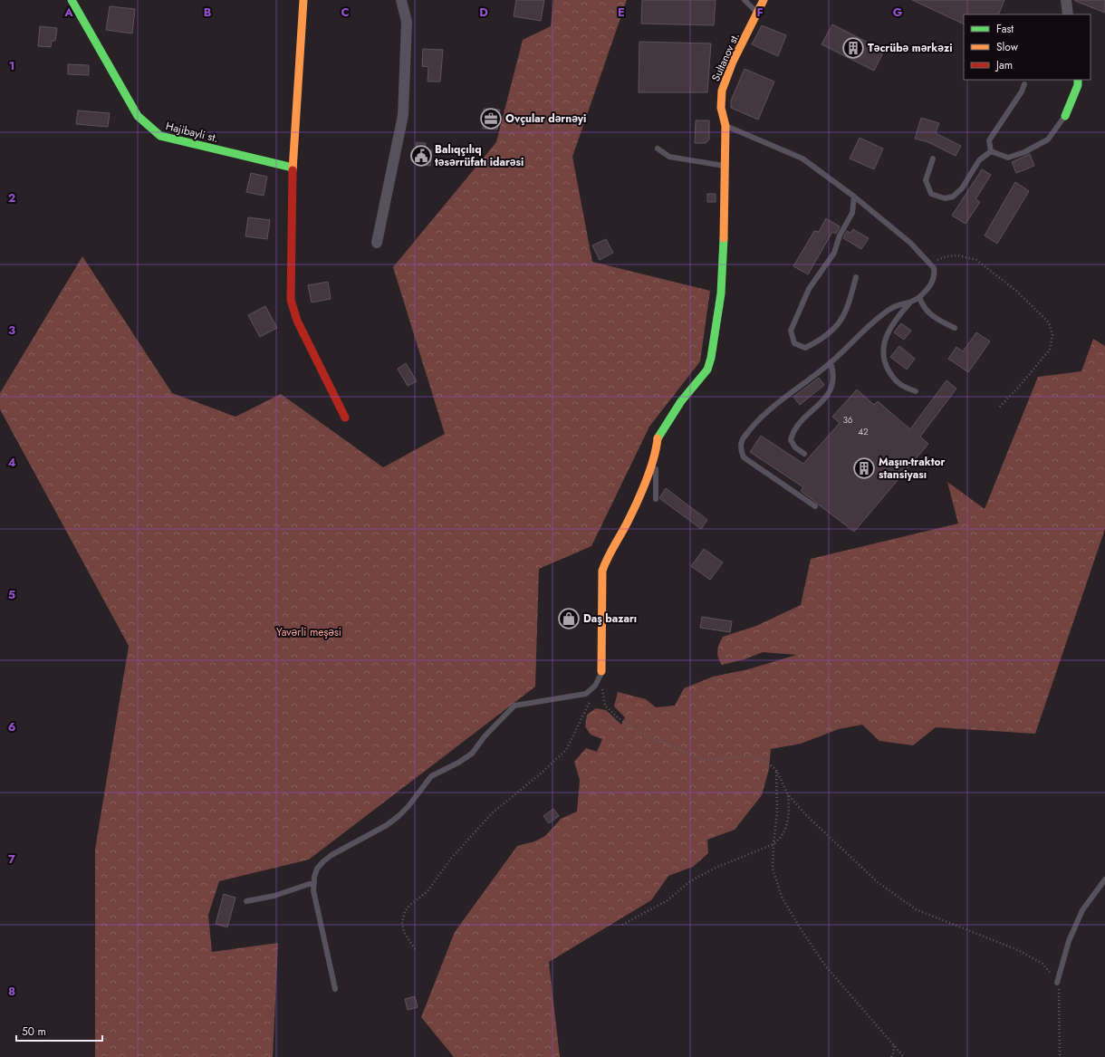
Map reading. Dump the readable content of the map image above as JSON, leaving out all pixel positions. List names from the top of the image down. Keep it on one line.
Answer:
{"streets":{"street":["Sultanov st.","Hajibayli st."]},"parks":["Yavərli meşəsi"],"places":{"building":["Təcrübə mərkəzi","Maşın-traktor stansiyası"],"office":["Ovçular dərnəyi"],"public building":["Balıqçılıq təsərrüfatı idarəsi"],"shop":["Daş bazarı"]},"house_numbers":["36","42"],"legend":["Fast","Slow","Jam"],"scale_bar":"50 m","grid":{"columns":["A","B","C","D","E","F","G"],"rows":["1","2","3","4","5","6","7","8"]}}
